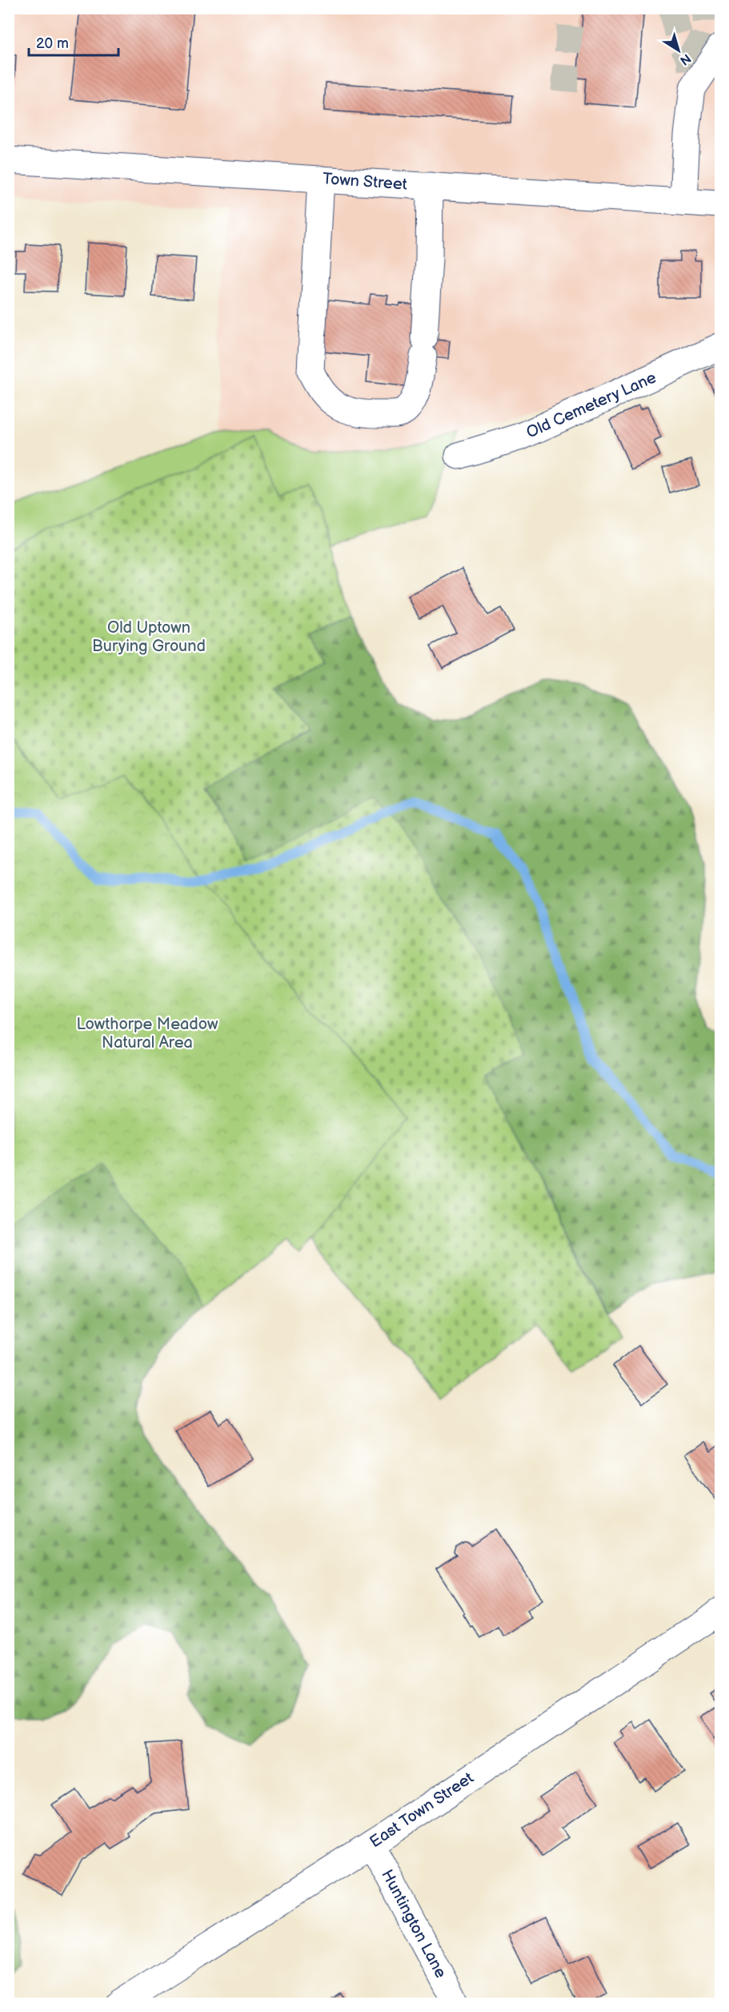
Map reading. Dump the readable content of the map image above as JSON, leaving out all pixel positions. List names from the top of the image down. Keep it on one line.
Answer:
{"streets":{"street":["Town Street","Old Cemetery Lane","East Town Street","Huntington Lane"]},"crossings":[["East Town Street","Huntington Lane"]],"parks":["Old Uptown Burying Ground","Lowthorpe Meadow Natural Area"],"scale_bar":"20 m","north":"bottom right"}
